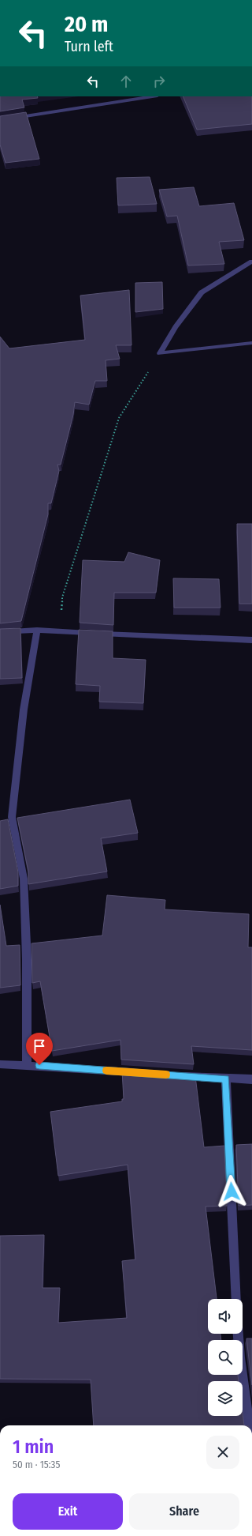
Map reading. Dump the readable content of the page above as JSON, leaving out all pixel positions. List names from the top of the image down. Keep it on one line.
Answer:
{"page":{"turn":["20 m","Turn left"],"heading":["1 min","50 m · 15:35"],"buttons":["Exit","Share"]}}
